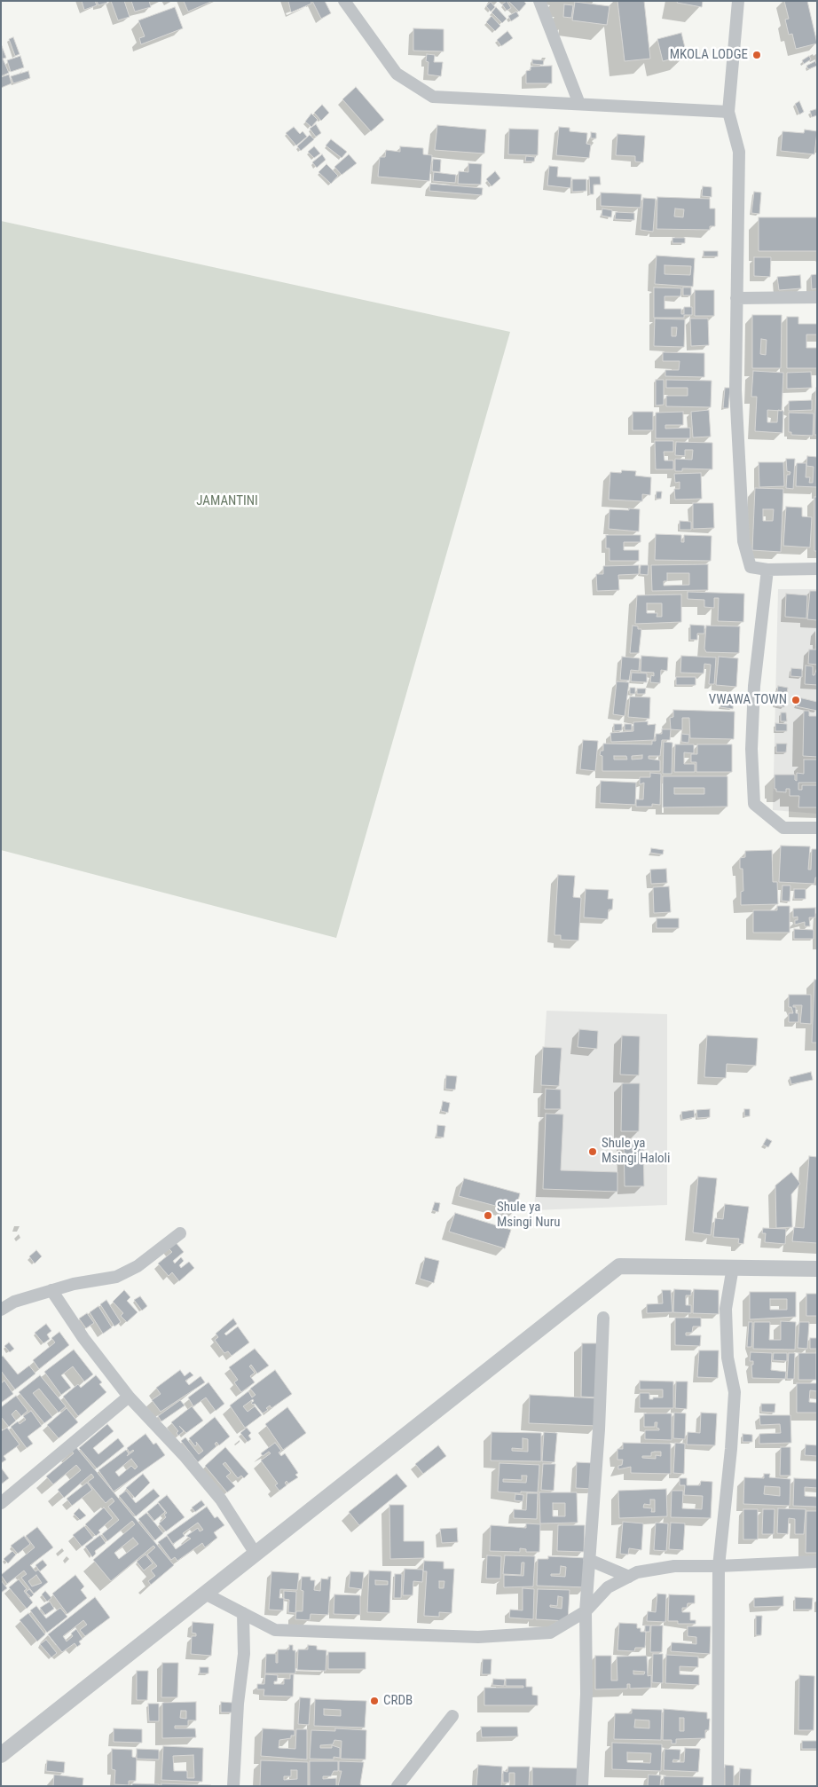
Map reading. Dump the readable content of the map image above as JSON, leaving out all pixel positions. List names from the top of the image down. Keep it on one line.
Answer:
{"parks":["JAMANTINI"],"places":["MKOLA LODGE","VWAWA TOWN","Shule ya Msingi Haloli","Shule ya Msingi Nuru","CRDB"]}
